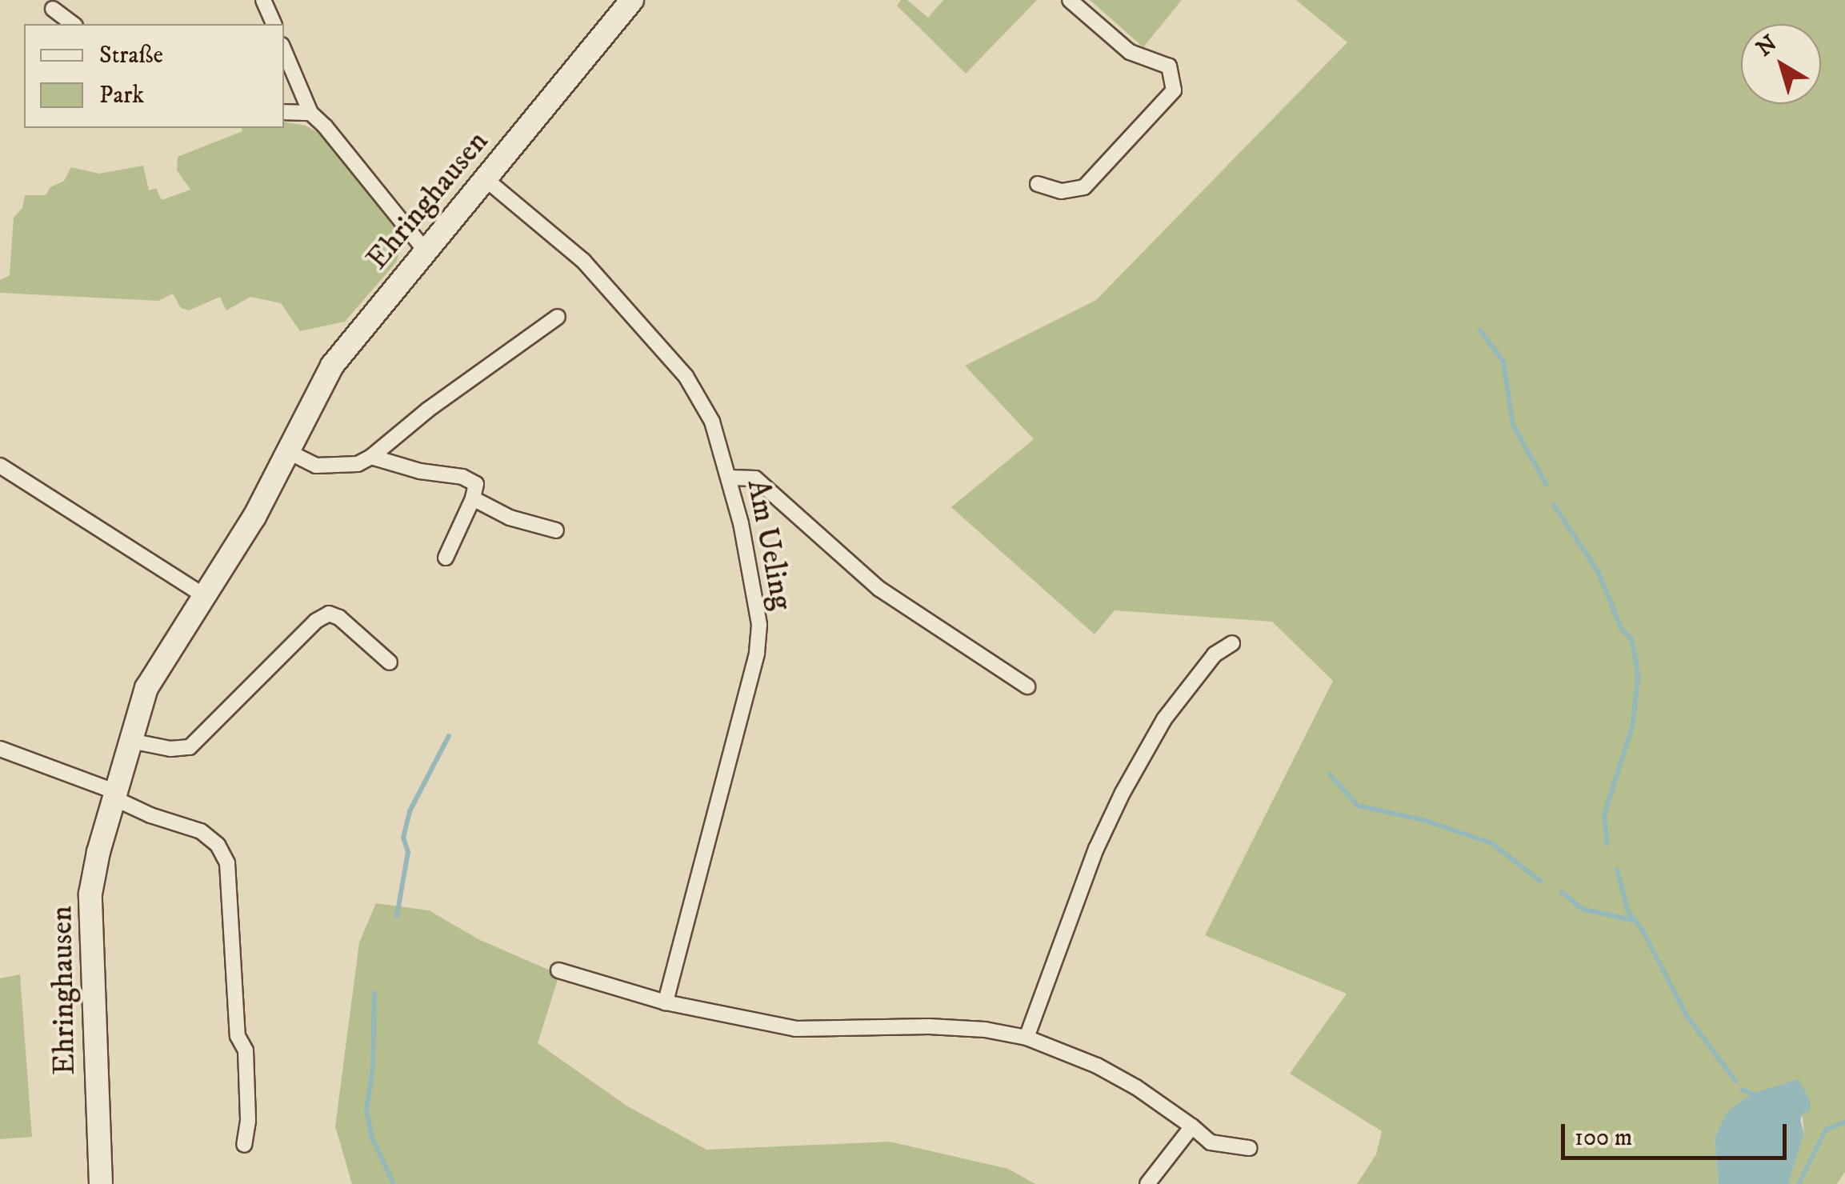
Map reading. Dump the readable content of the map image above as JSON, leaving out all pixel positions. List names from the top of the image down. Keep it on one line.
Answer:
{"streets":{"main road":["Ehringhausen"],"street":["Am Ueling"]},"crossings":[["Ehringhausen","Am Ueling"]],"legend":["Straße","Park"],"scale_bar":"100 m","north":"top left"}
